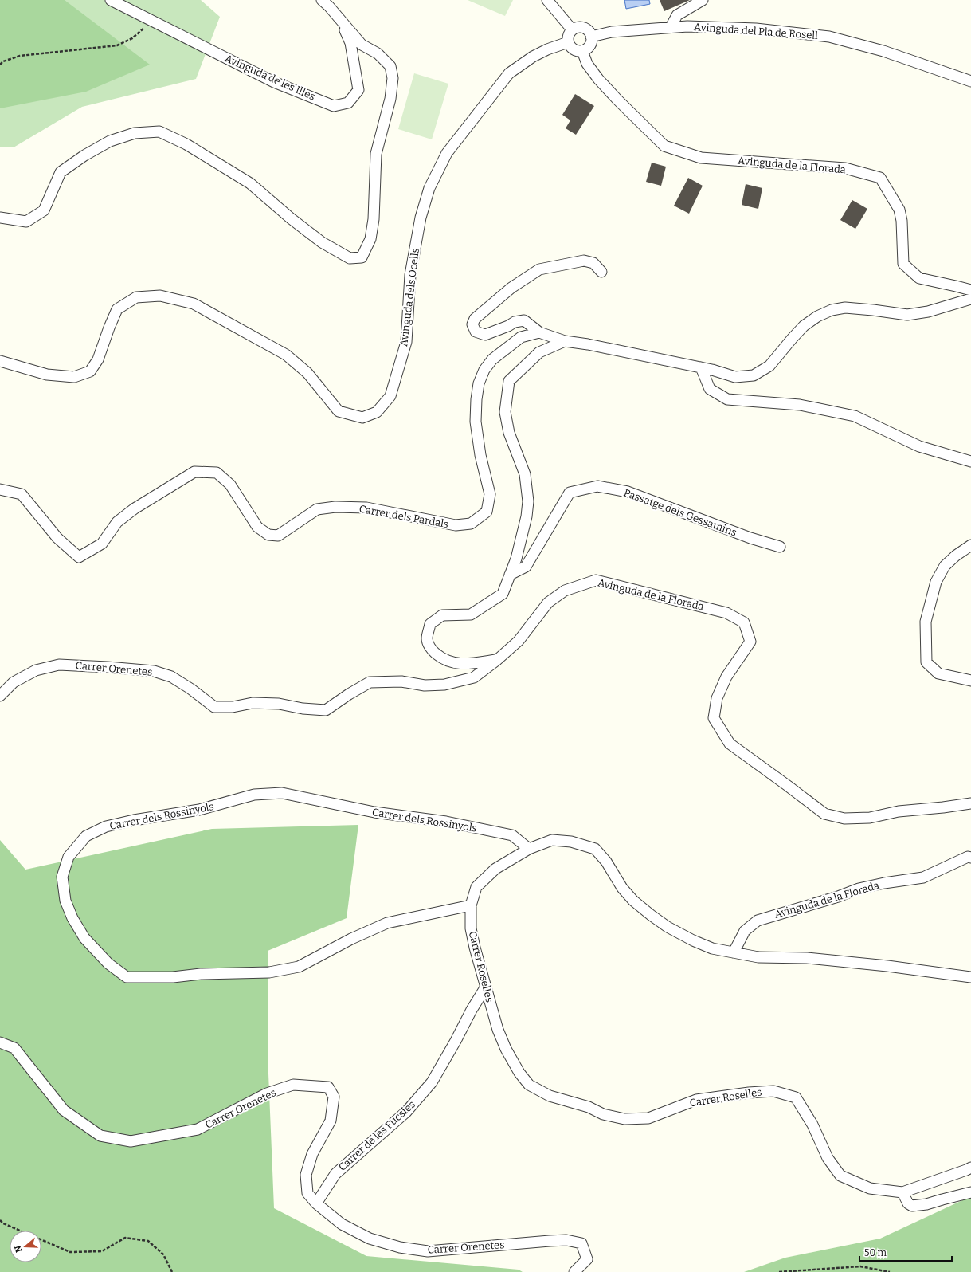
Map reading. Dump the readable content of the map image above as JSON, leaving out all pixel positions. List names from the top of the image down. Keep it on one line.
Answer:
{"streets":{"street":["Avinguda del Pla de Rosell","Avinguda de les Illes","Avinguda de la Florada","Avinguda dels Ocells","Passatge dels Gessamins","Carrer dels Pardals","Carrer Orenetes","Carrer dels Rossinyols","Carrer Roselles","Carrer de les Fucsies"]},"crossings":[["Avinguda del Pla de Rosell","Avinguda de la Florada"],["Avinguda del Pla de Rosell","Avinguda dels Ocells"],["Avinguda de la Florada","Avinguda dels Ocells"],["Avinguda de la Florada","Carrer Orenetes"],["Avinguda de la Florada","Carrer Roselles"],["Carrer Orenetes","Carrer de les Fucsies"],["Carrer dels Rossinyols","Carrer Roselles"],["Carrer Roselles","Carrer de les Fucsies"]],"scale_bar":"50 m","north":"left"}
